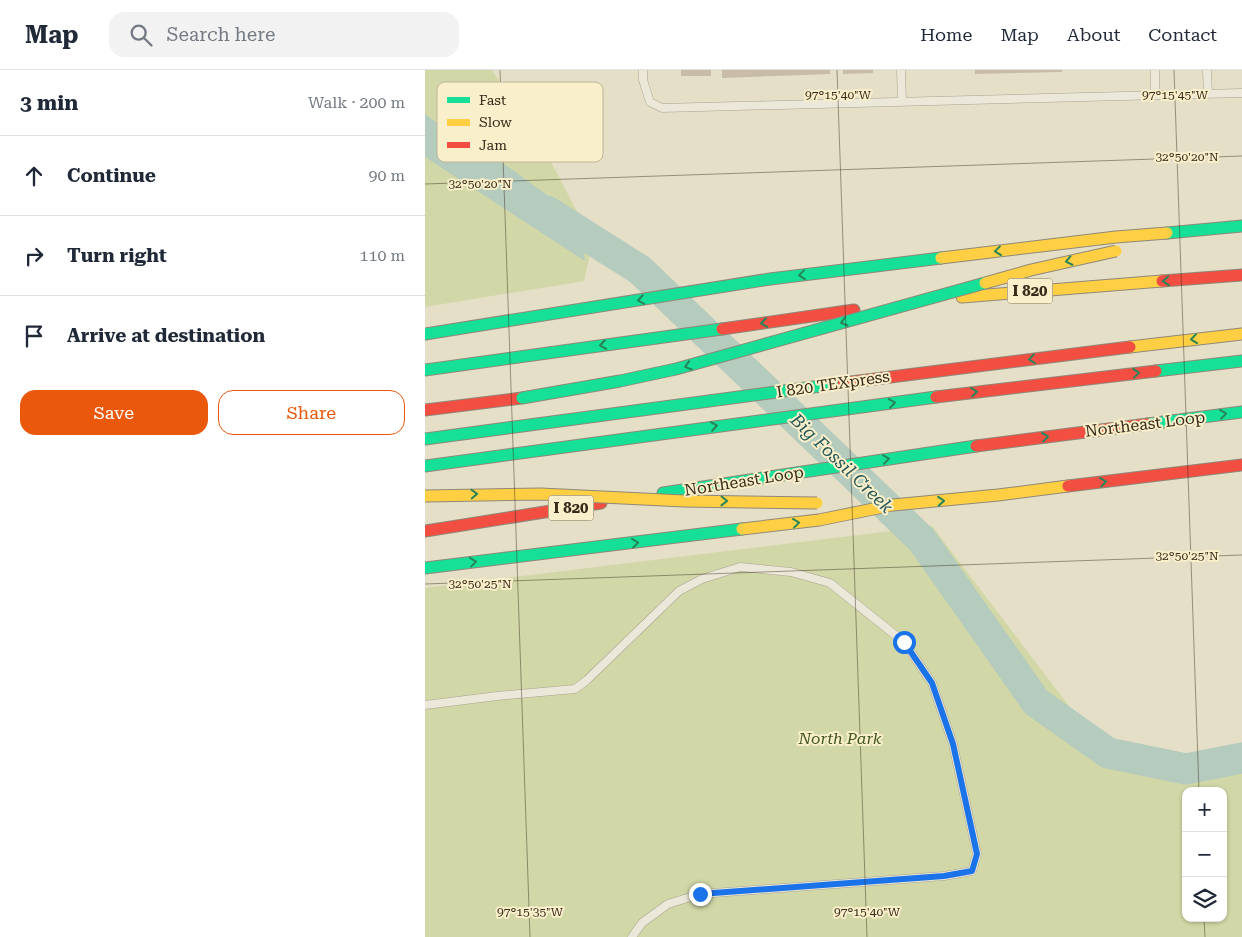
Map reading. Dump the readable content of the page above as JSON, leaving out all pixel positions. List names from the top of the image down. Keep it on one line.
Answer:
{"streets":{"highway":["I 820","I 820 TEXpress","Northeast Loop"]},"water":["Big Fossil Creek"],"parks":["North Park"],"legend":["Fast","Slow","Jam"],"page":{"header":"Map","search":"Search here","nav":["Home","Map","About","Contact"],"heading":["3 min","Walk · 200 m"],"list":[["Continue","90 m"],["Turn right","110 m"],"Arrive at destination"],"buttons":["Save","Share"],"map_buttons":["+","−"]},"coordinates":["97°15'40\"W","97°15'45\"W","32°50'20\"N","32°50'25\"N","97°15'35\"W"]}
